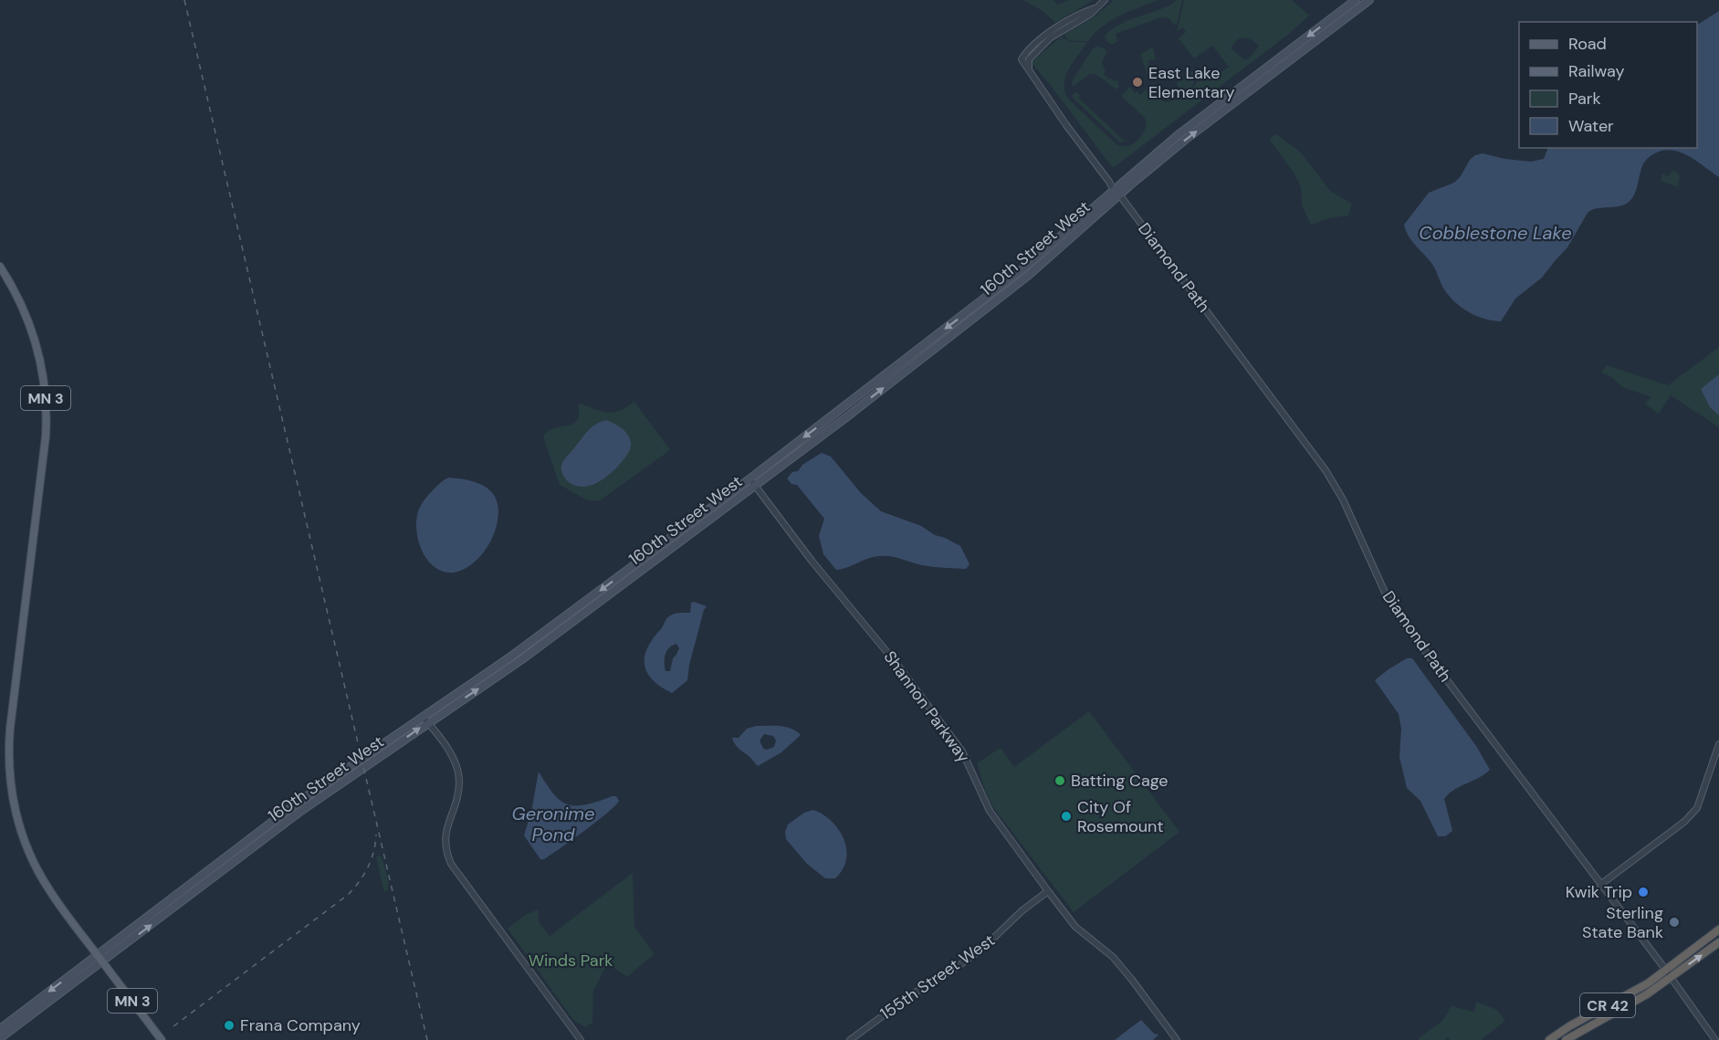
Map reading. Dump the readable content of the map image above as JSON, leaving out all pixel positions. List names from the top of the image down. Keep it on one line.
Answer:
{"streets":{"highway":["CR 42"],"main road":["160th Street West","MN 3"],"street":["Diamond Path","Shannon Parkway","155th Street West"]},"crossings":[["160th Street West","Diamond Path"],["160th Street West","MN 3"],["160th Street West","Shannon Parkway"],["Diamond Path","CR 42"],["Shannon Parkway","155th Street West"]],"water":["Cobblestone Lake","Geronime Pond"],"parks":["Winds Park"],"places":["East Lake Elementary","Batting Cage","City Of Rosemount","Kwik Trip","Sterling State Bank","Frana Company"],"legend":["Road","Railway","Park","Water"]}
